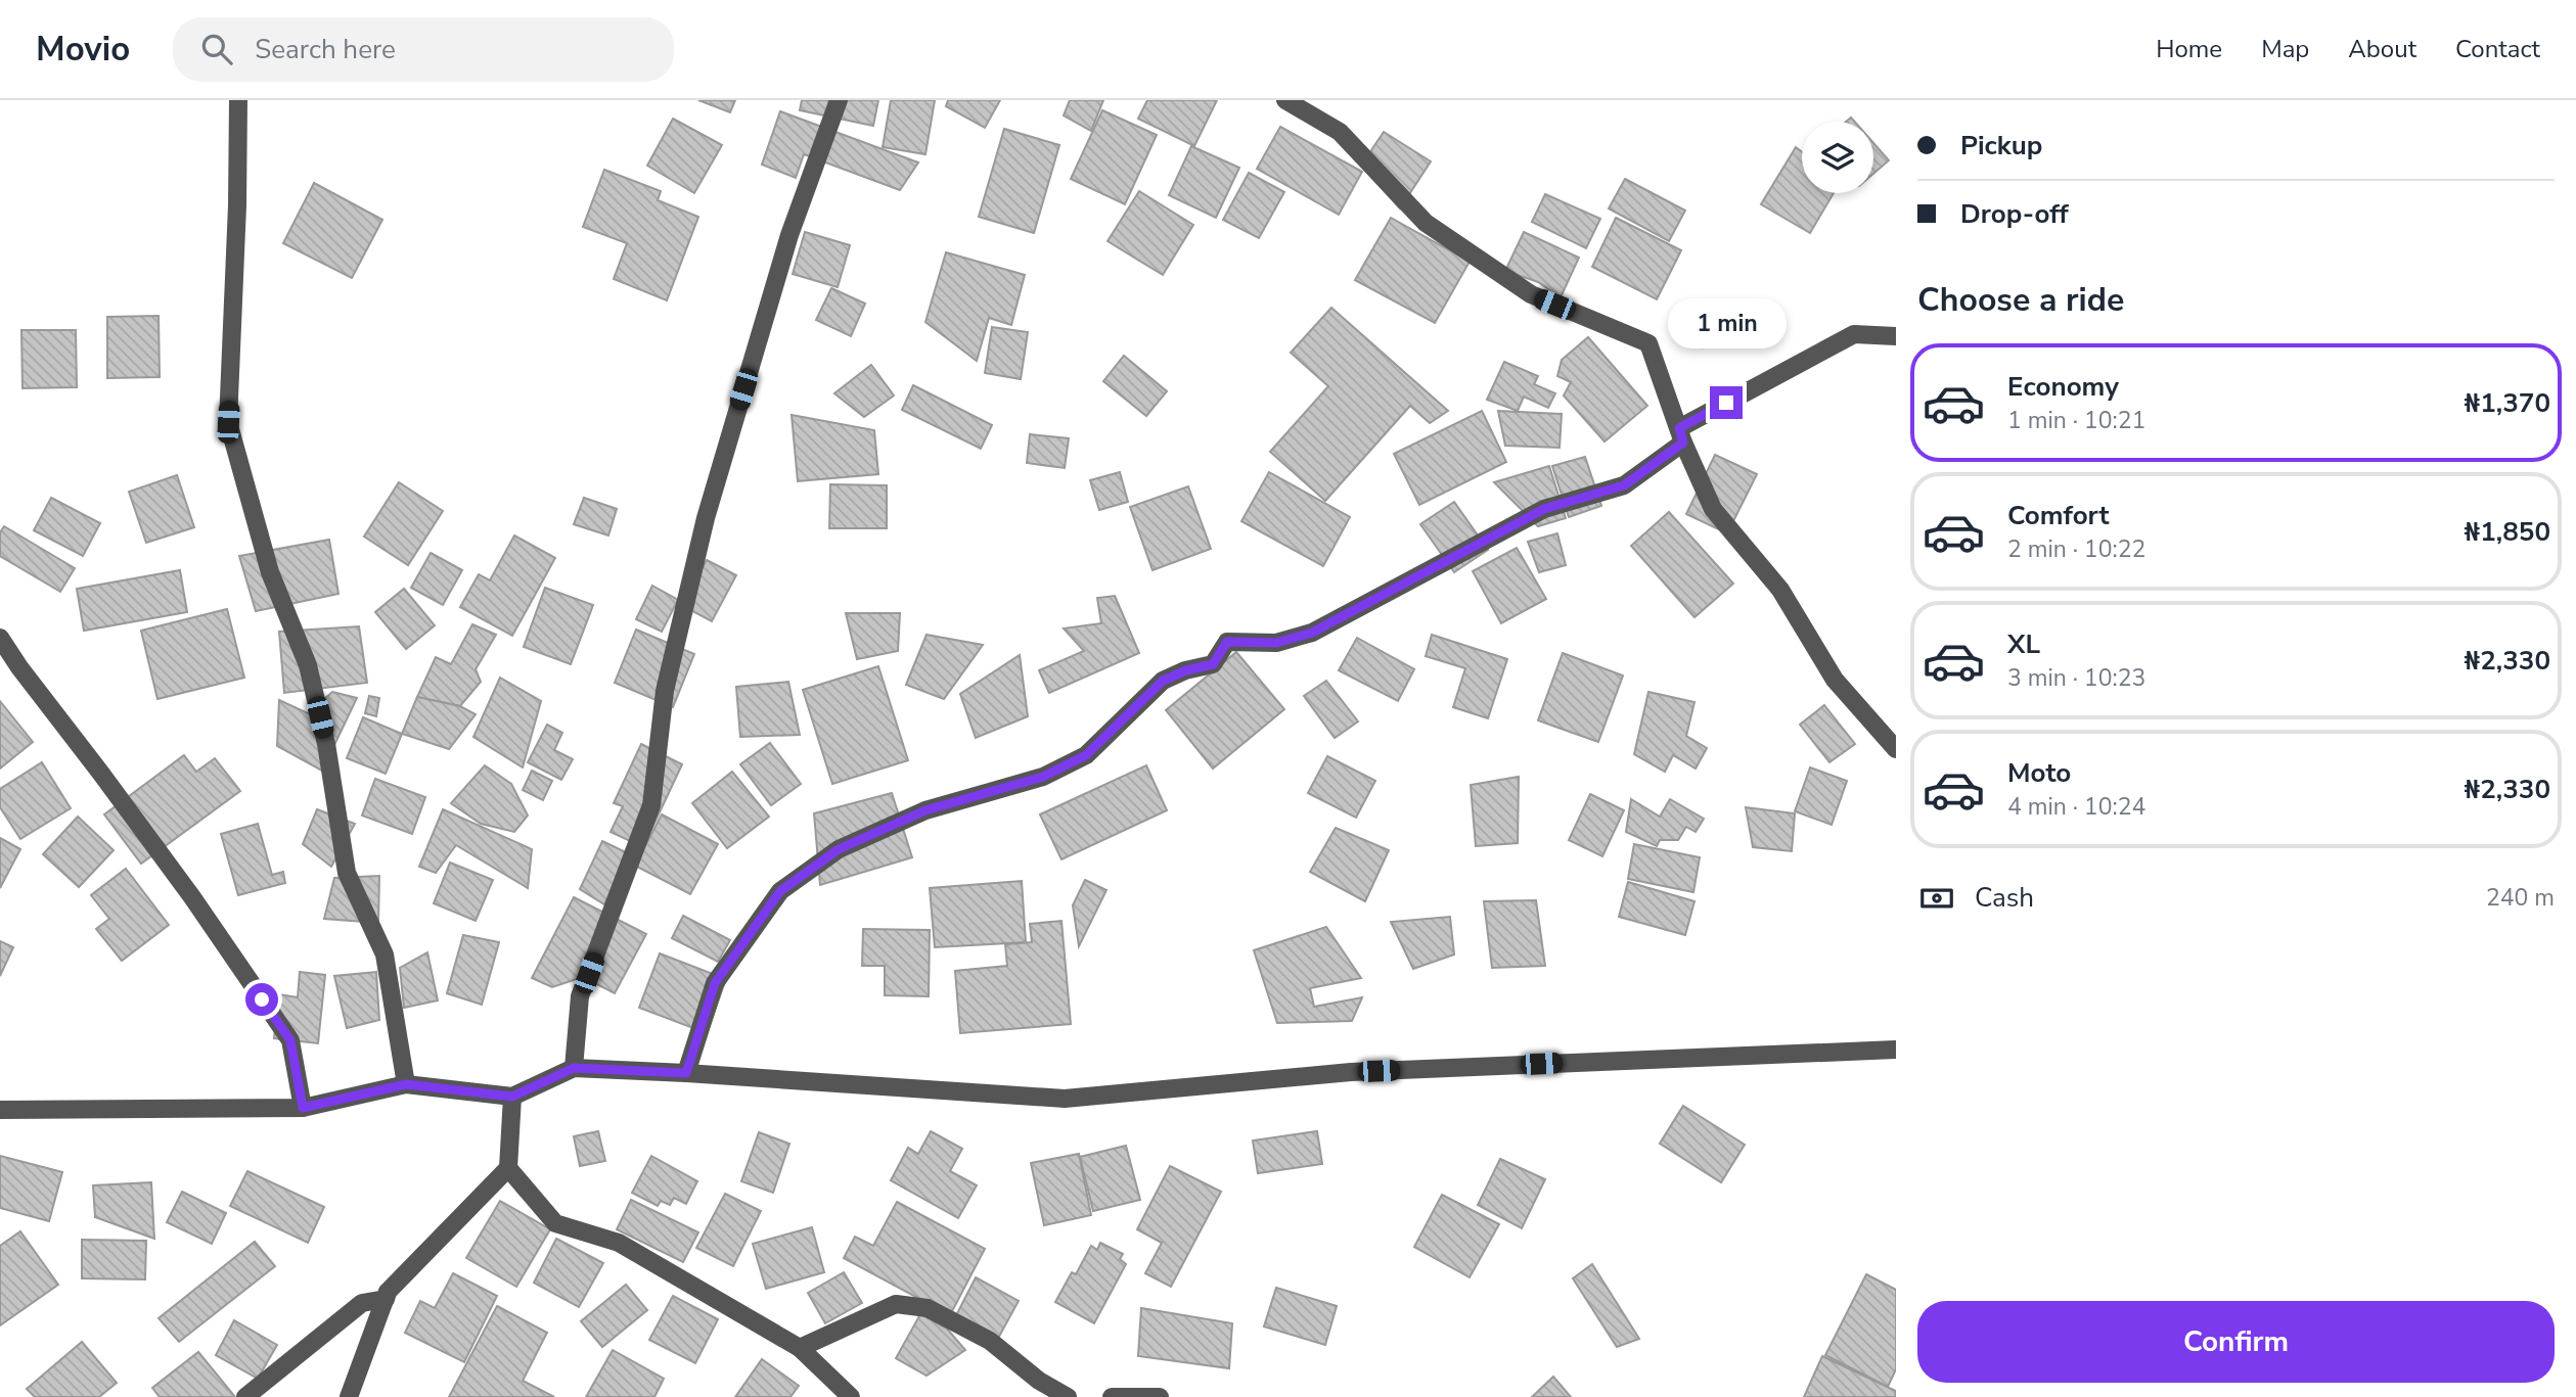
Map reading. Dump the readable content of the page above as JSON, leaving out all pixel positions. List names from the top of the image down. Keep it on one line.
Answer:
{"page":{"header":"Movio","search":"Search here","nav":["Home","Map","About","Contact"],"banner":["Pickup","Drop-off"],"heading":"Choose a ride","bubble":"1 min","list":[{"name":"Economy","note":"1 min · 10:21","value":"₦1,370"},{"name":"Comfort","note":"2 min · 10:22","value":"₦1,850"},{"name":"XL","note":"3 min · 10:23","value":"₦2,330"},{"name":"Moto","note":"4 min · 10:24","value":"₦2,330"}],"pay":["Cash","240 m"],"buttons":"Confirm"}}
